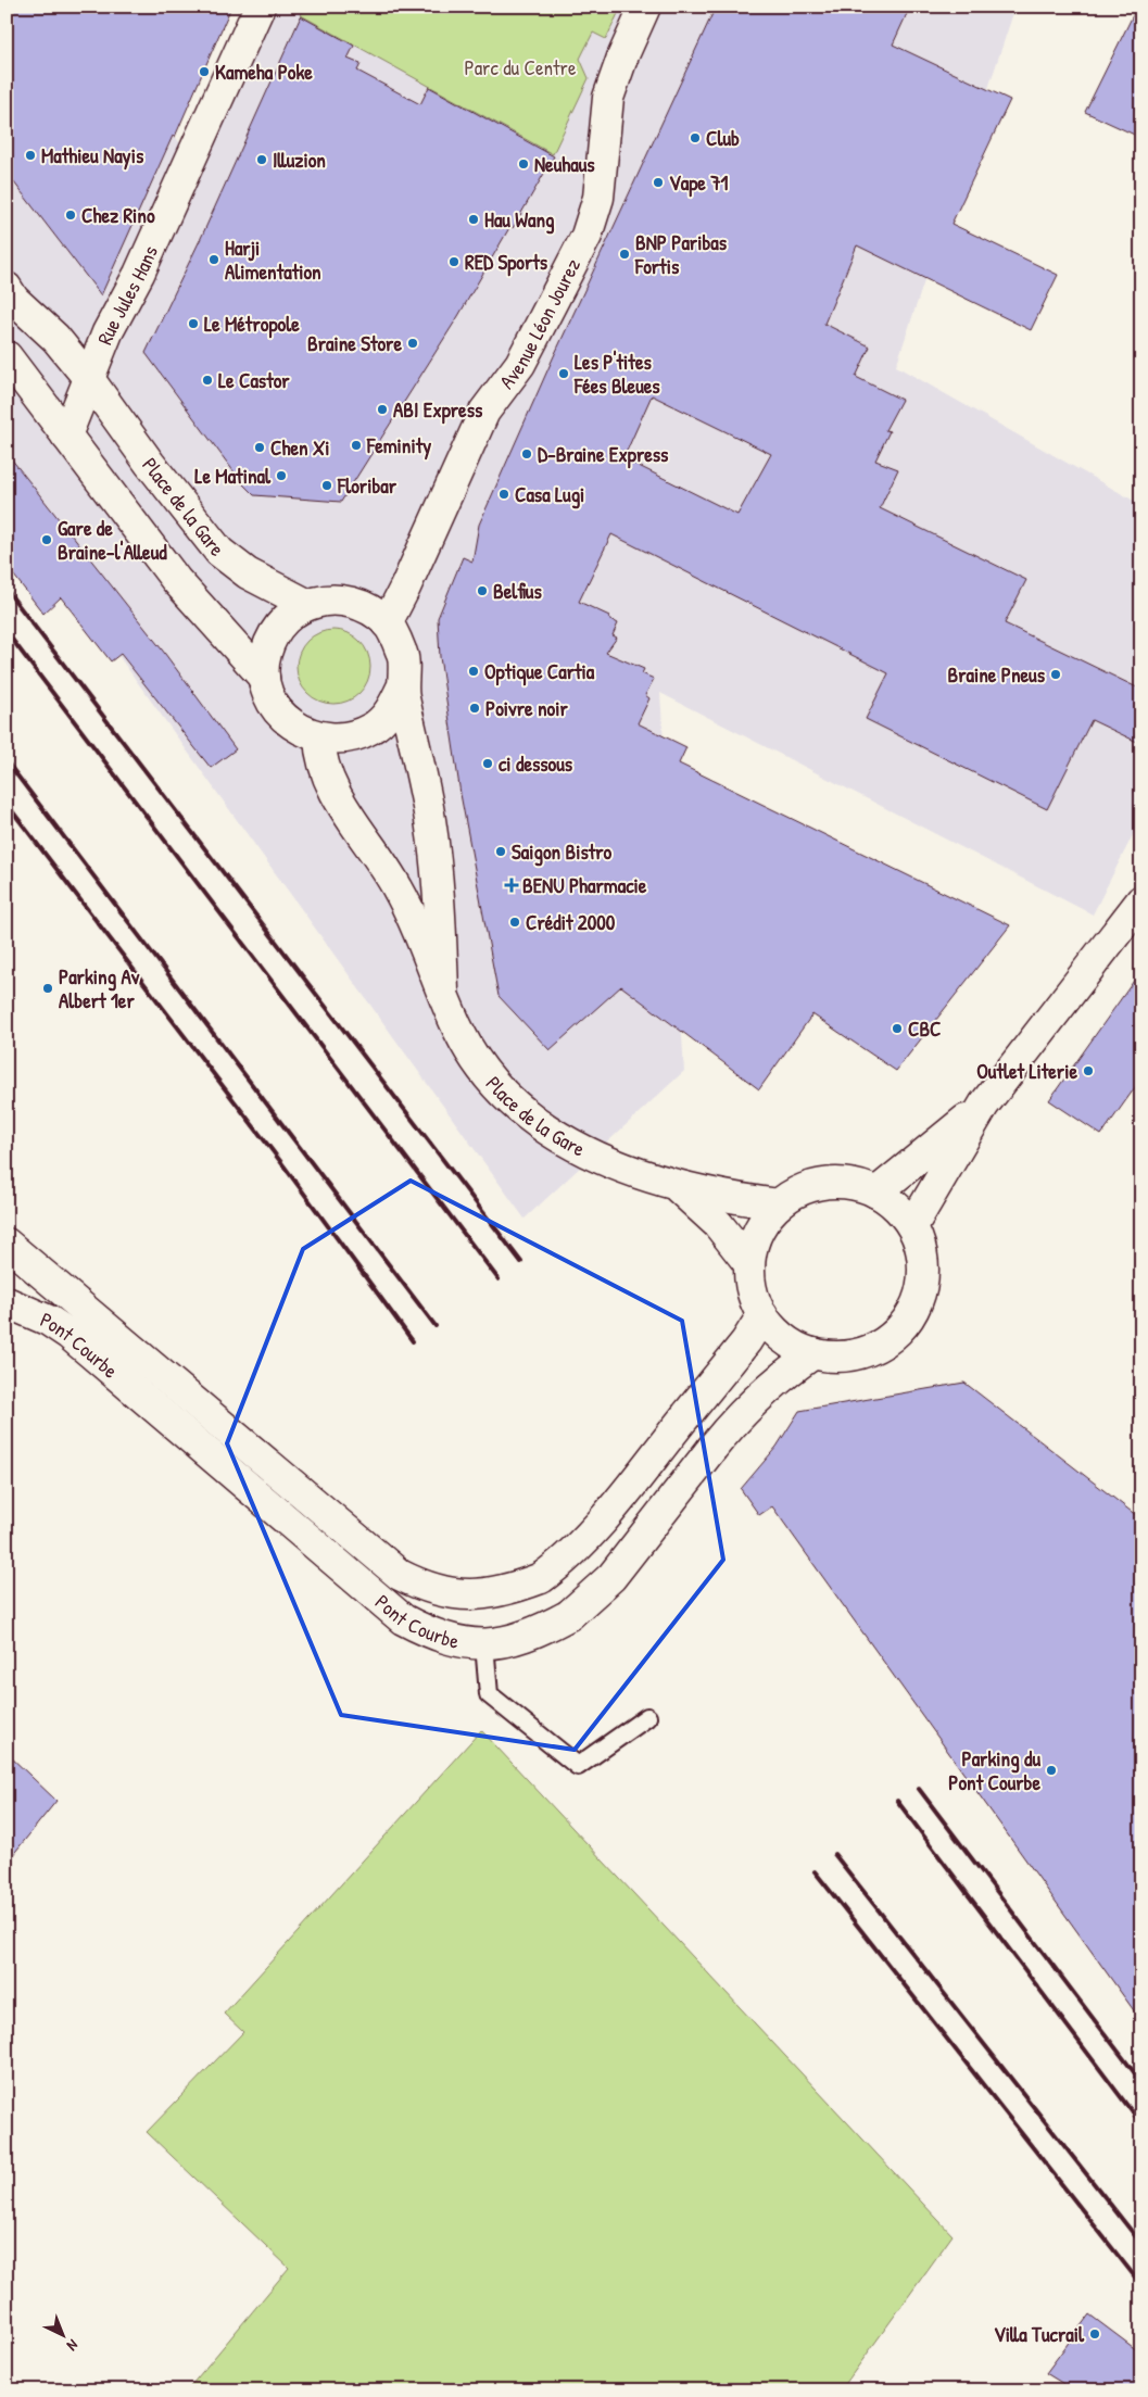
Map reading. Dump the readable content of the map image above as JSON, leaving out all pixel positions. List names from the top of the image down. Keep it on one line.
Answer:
{"streets":{"street":["Rue Jules Hans","Avenue Léon Jourez","Place de la Gare","Pont Courbe"]},"crossings":[["Rue Jules Hans","Place de la Gare"],["Avenue Léon Jourez","Place de la Gare"],["Place de la Gare","Pont Courbe"]],"parks":["Parc du Centre"],"places":{"other":["Kameha Poke","Club","Mathieu Nayis","Illuzion","Neuhaus","Vape 71","Chez Rino","Hau Wang","BNP Paribas Fortis","Harji Alimentation","RED Sports","Le Métropole","Braine Store","Les P'tites Fées Bleues","Le Castor","ABI Express","Feminity","Chen Xi","D-Braine Express","Le Matinal","Floribar","Casa Lugi","Gare de Braine-l'Alleud","Belfius","Optique Cartia","Braine Pneus","Poivre noir","ci dessous","Saigon Bistro","Crédit 2000","Parking Av Albert 1er","CBC","Outlet Literie","Parking du Pont Courbe","Villa Tucrail"],"health":["BENU Pharmacie"]},"north":"bottom right"}
